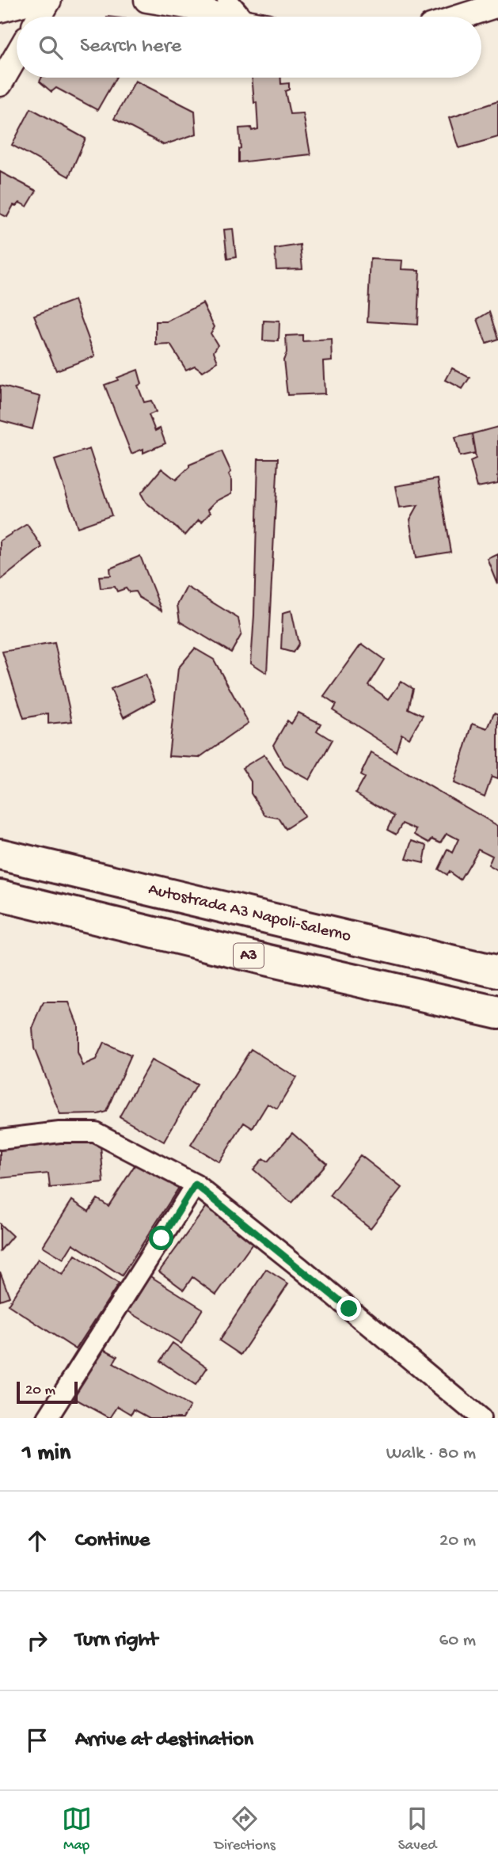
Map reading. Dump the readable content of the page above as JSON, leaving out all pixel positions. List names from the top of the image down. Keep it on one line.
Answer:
{"streets":{"highway":["Autostrada A3 Napoli-Salerno","A3"]},"scale_bar":"20 m","page":{"search":"Search here","scale":"20 m","heading":["1 min","Walk · 80 m"],"list":[["Continue","20 m"],["Turn right","60 m"],"Arrive at destination"],"nav":["Map","Directions","Saved"]}}
